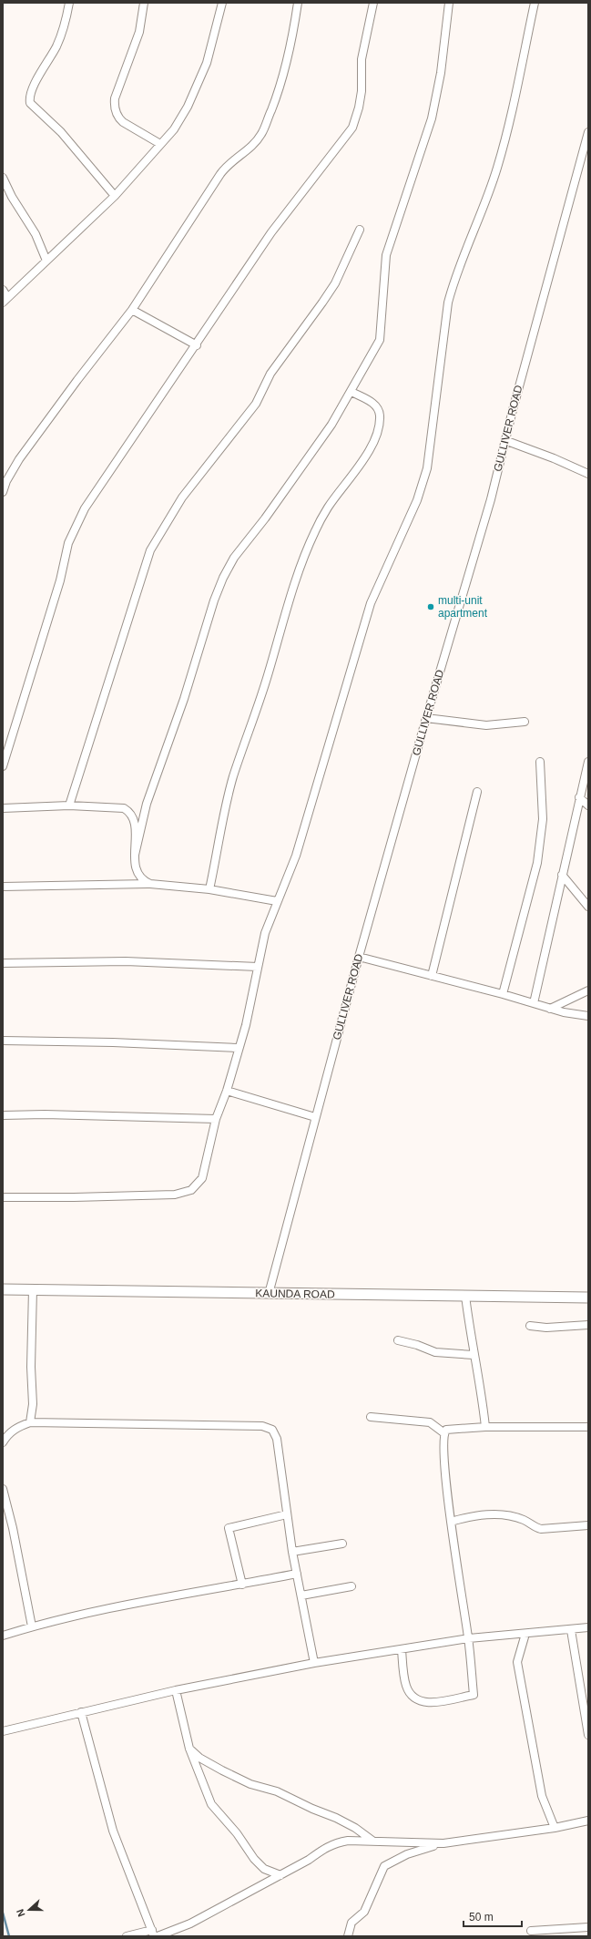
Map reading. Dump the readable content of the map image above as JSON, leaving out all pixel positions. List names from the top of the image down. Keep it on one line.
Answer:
{"streets":{"main road":["KAUNDA ROAD"],"street":["GULLIVER ROAD"]},"crossings":[["GULLIVER ROAD","KAUNDA ROAD"]],"places":["multi-unit apartment"],"scale_bar":"50 m","north":"left"}
